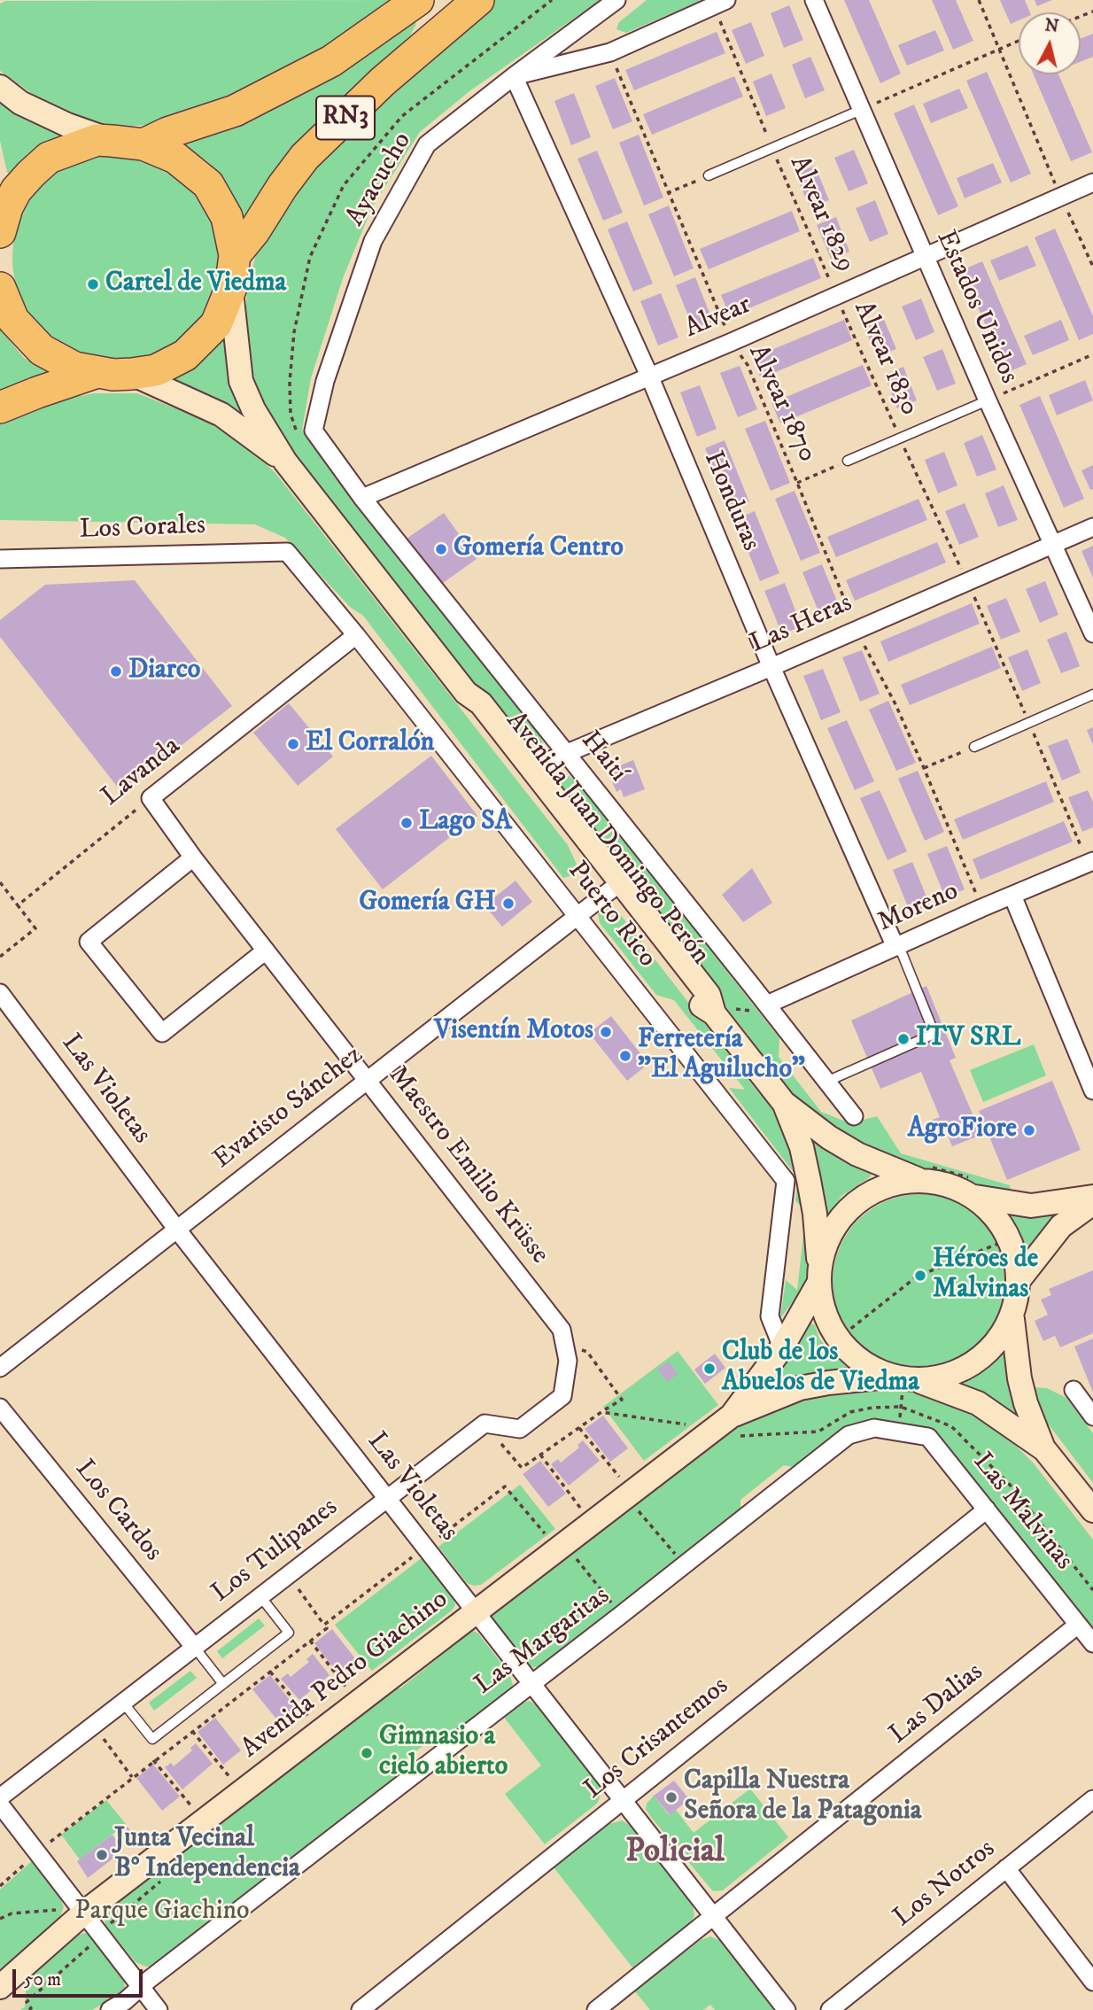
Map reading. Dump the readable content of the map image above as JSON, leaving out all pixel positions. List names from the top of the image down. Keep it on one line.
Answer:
{"streets":{"highway":["RN3"],"main road":["Avenida Juan Domingo Perón","Avenida Pedro Giachino"],"street":["Ayacucho","Estados Unidos","Alvear","Honduras","Los Corales","Las Heras","Haití","Lavanda","Moreno","Puerto Rico","Las Violetas","Evaristo Sánchez","Maestro Emilio Krüsse","Los Cardos","Las Malvinas","Los Tulipanes","Las Margaritas","Las Dalias","Los Crisantemos","Los Notros"],"path":["Alvear 1829","Alvear 1830","Alvear 1870"]},"crossings":[["Ayacucho","Honduras"],["Ayacucho","Haití"],["Alvear 1829","Alvear"],["Alvear 1829","Alvear 1830"],["Estados Unidos","Alvear"],["Estados Unidos","Las Heras"],["Alvear","Alvear 1830"],["Alvear","Alvear 1870"],["Alvear","Honduras"],["Alvear","Haití"],["Alvear 1830","Las Heras"],["Alvear 1830","Moreno"],["Alvear 1870","Las Heras"],["Alvear 1870","Moreno"],["Honduras","Las Heras"],["Honduras","Moreno"],["Los Corales","Puerto Rico"],["Las Heras","Haití"],["Las Heras","Avenida Juan Domingo Perón"],["Haití","Moreno"],["Lavanda","Puerto Rico"],["Lavanda","Maestro Emilio Krüsse"],["Avenida Juan Domingo Perón","Evaristo Sánchez"],["Avenida Juan Domingo Perón","Avenida Pedro Giachino"],["Puerto Rico","Evaristo Sánchez"],["Puerto Rico","Avenida Pedro Giachino"],["Las Violetas","Evaristo Sánchez"],["Las Violetas","Los Tulipanes"],["Las Violetas","Las Margaritas"],["Las Violetas","Avenida Pedro Giachino"],["Las Violetas","Las Dalias"],["Las Violetas","Los Crisantemos"],["Evaristo Sánchez","Maestro Emilio Krüsse"],["Los Cardos","Los Tulipanes"],["Las Malvinas","Las Margaritas"],["Las Malvinas","Las Dalias"],["Las Malvinas","Los Crisantemos"]],"districts":["Policial"],"parks":["Parque Giachino"],"places":["Cartel de Viedma","Gomería Centro","Diarco","El Corralón","Lago SA","Gomería GH","Visentín Motos","ITV SRL","Ferretería \"El Aguilucho\"","AgroFiore","Héroes de Malvinas","Club de los Abuelos de Viedma","Gimnasio a cielo abierto","Capilla Nuestra Señora de la Patagonia","Junta Vecinal B° Independencia"],"scale_bar":"50 m","north":"top"}
